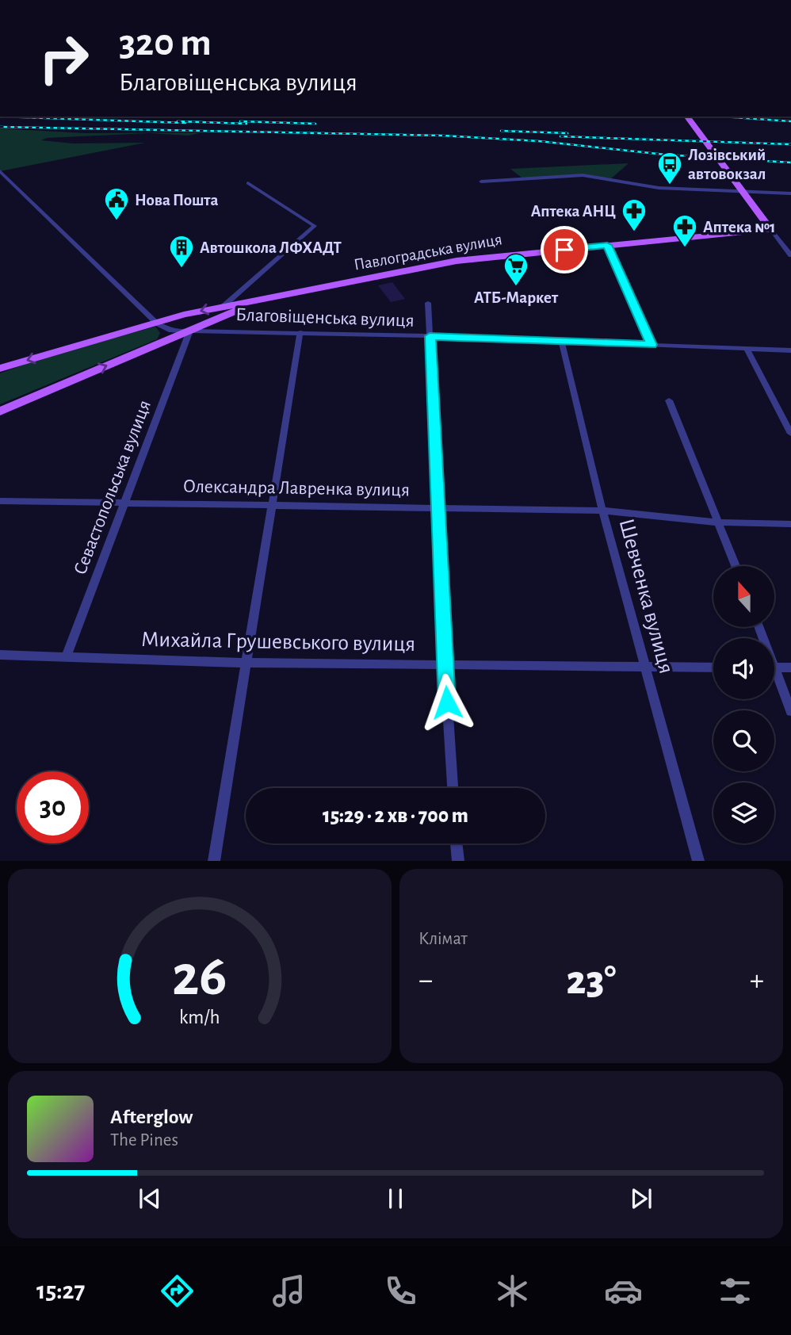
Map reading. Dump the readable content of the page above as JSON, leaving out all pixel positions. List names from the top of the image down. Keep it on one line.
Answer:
{"streets":{"main road":["Павлоградська вулиця"],"street":["Благовіщенська вулиця","Севастопольська вулиця","Олександра Лавренка вулиця","Шевченка вулиця","Михайла Грушевського вулиця"]},"crossings":[["Павлоградська вулиця","Благовіщенська вулиця"],["Павлоградська вулиця","Севастопольська вулиця"],["Благовіщенська вулиця","Севастопольська вулиця"],["Благовіщенська вулиця","Шевченка вулиця"],["Севастопольська вулиця","Олександра Лавренка вулиця"],["Севастопольська вулиця","Михайла Грушевського вулиця"],["Олександра Лавренка вулиця","Шевченка вулиця"],["Шевченка вулиця","Михайла Грушевського вулиця"]],"places":{"bus stop":["Лозівський автовокзал"],"public building":["Нова Пошта"],"pharmacy":["Аптека АНЦ","Аптека №1"],"building":["Автошкола ЛФХАДТ"],"supermarket":["АТБ-Маркет"]},"north":"top","page":{"turn":["320 m","Благовіщенська вулиця"],"limit":"30","trip":"15:29 · 2 хв · 700 m","tile":"Клімат","heat":["−","23°","+"],"song":["Afterglow","The Pines"],"tabs":"15:27","gauge":["26","km/h"]}}
